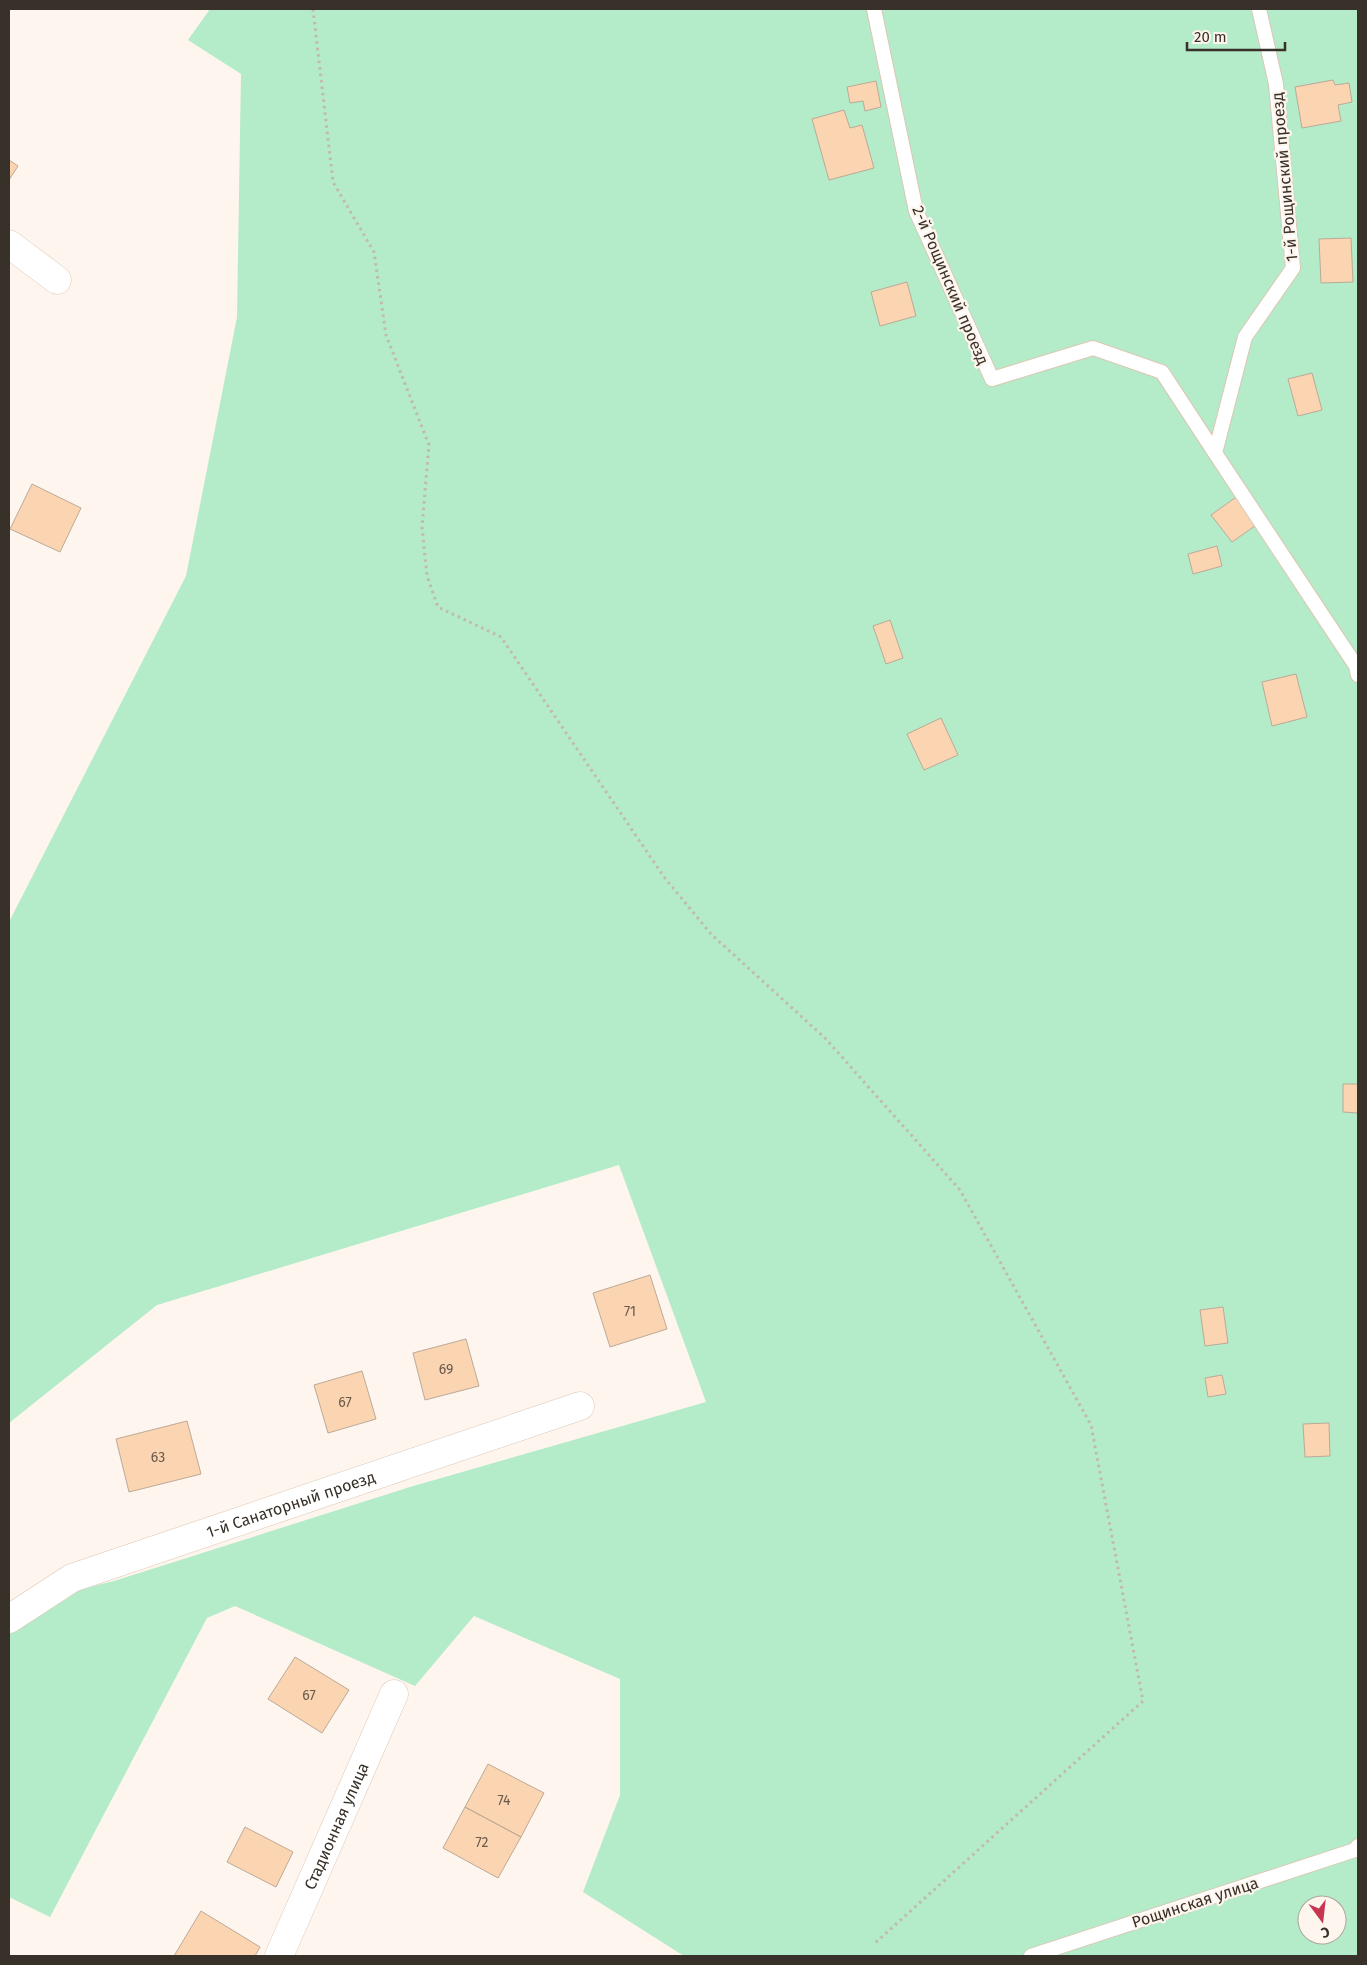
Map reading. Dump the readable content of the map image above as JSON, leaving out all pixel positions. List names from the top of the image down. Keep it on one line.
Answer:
{"streets":{"street":["1-й Санаторный проезд","Стадионная улица"],"lane":["1-й Рощинский проезд","2-й Рощинский проезд","Рощинская улица"]},"crossings":[["1-й Рощинский проезд","2-й Рощинский проезд"]],"house_numbers":["71","69","67","63","67","74","72"],"scale_bar":"20 m","north":"bottom"}
